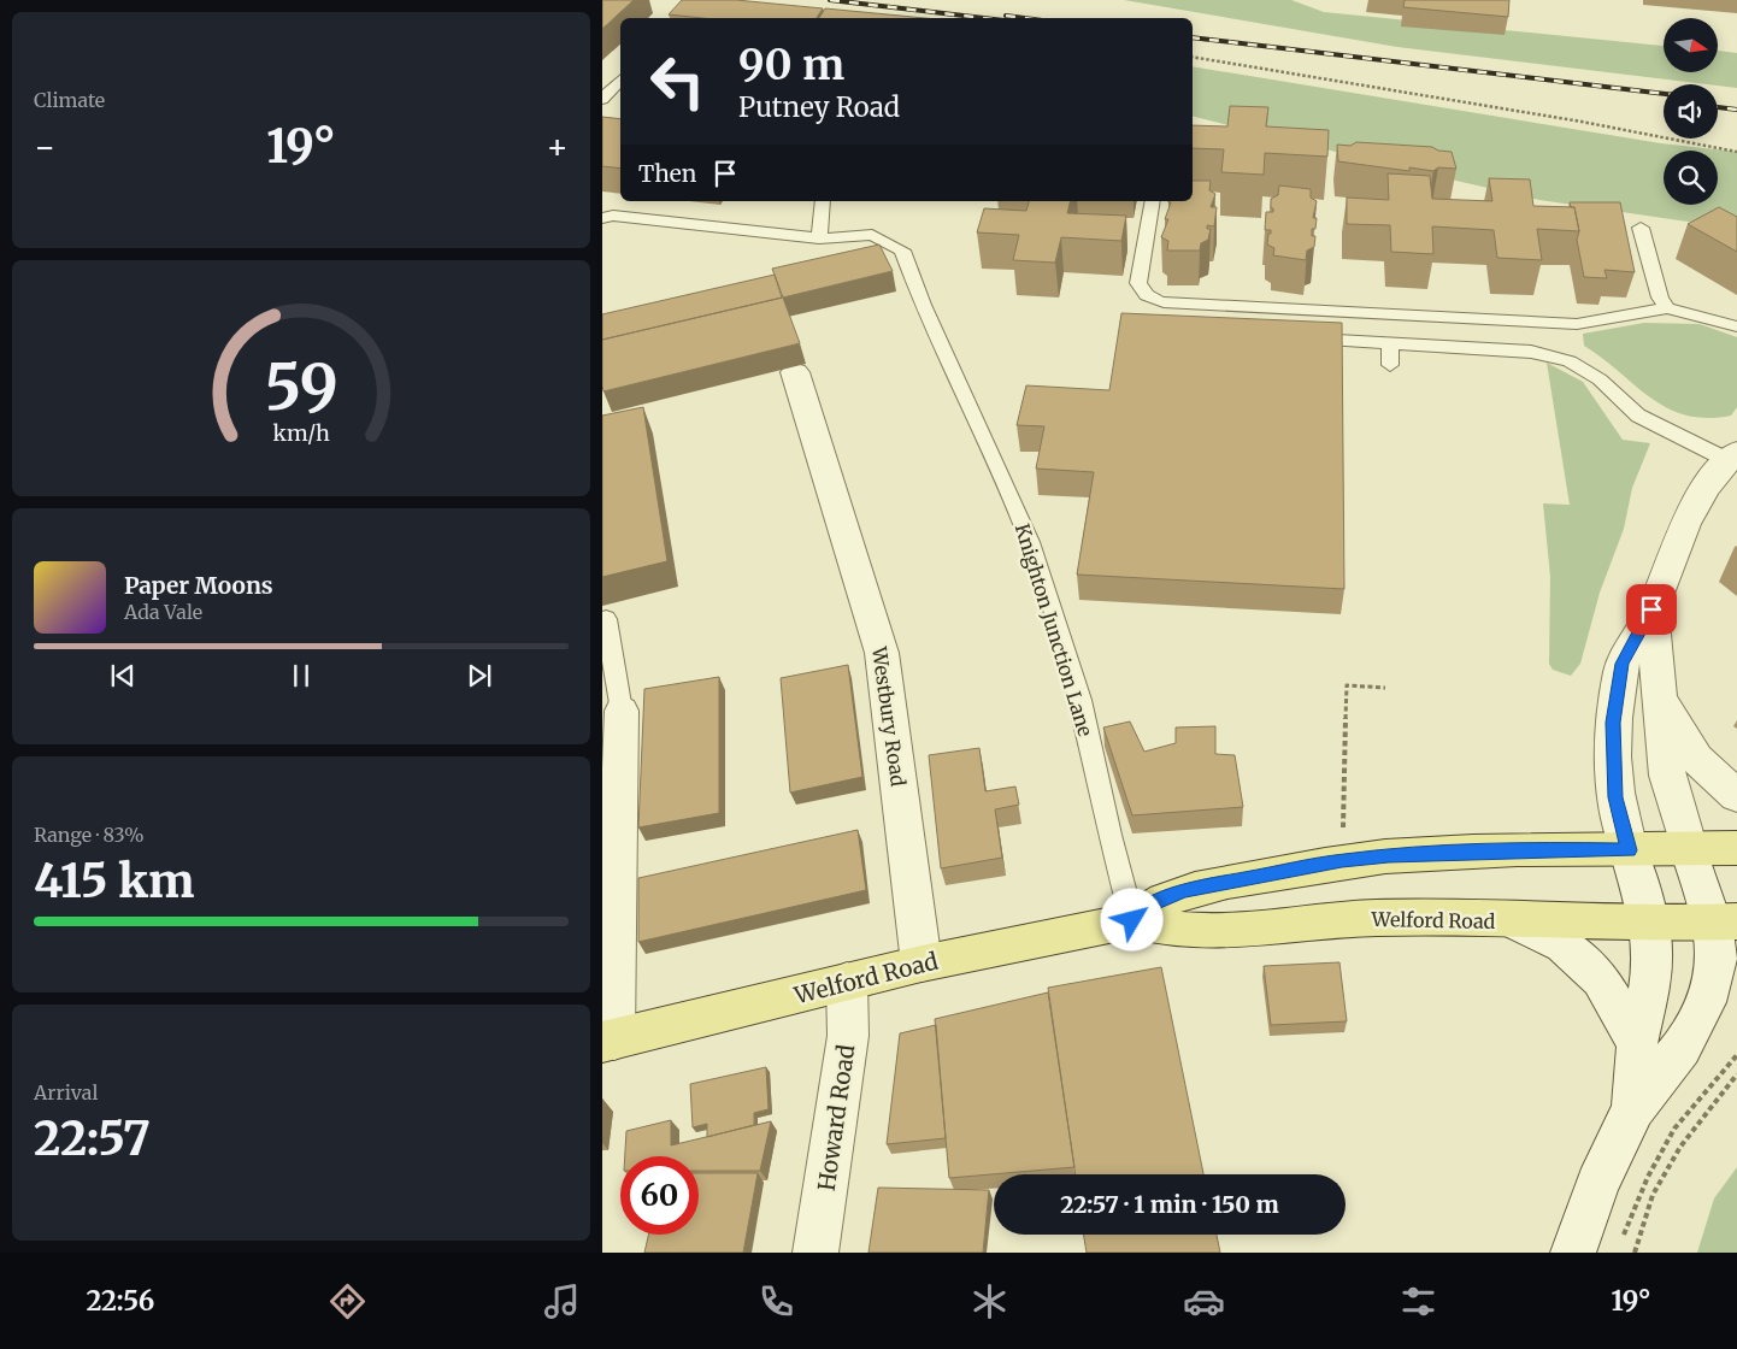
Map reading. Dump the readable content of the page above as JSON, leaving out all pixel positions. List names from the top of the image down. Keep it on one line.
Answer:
{"streets":{"main road":["Welford Road"],"street":["Westbury Road","Howard Road"],"lane":["Knighton Junction Lane"]},"crossings":[["Knighton Junction Lane","Welford Road"],["Westbury Road","Welford Road"],["Welford Road","Howard Road"]],"north":"right","page":{"tile":["Climate",["Range · 83%","415 km"],["Arrival","22:57"]],"turn":["90 m","Putney Road"],"heat":["−","19°","+"],"then":"Then","song":["Paper Moons","Ada Vale"],"limit":"60","trip":"22:57 · 1 min · 150 m","tabs":["22:56","19°"],"gauge":["59","km/h"]}}
